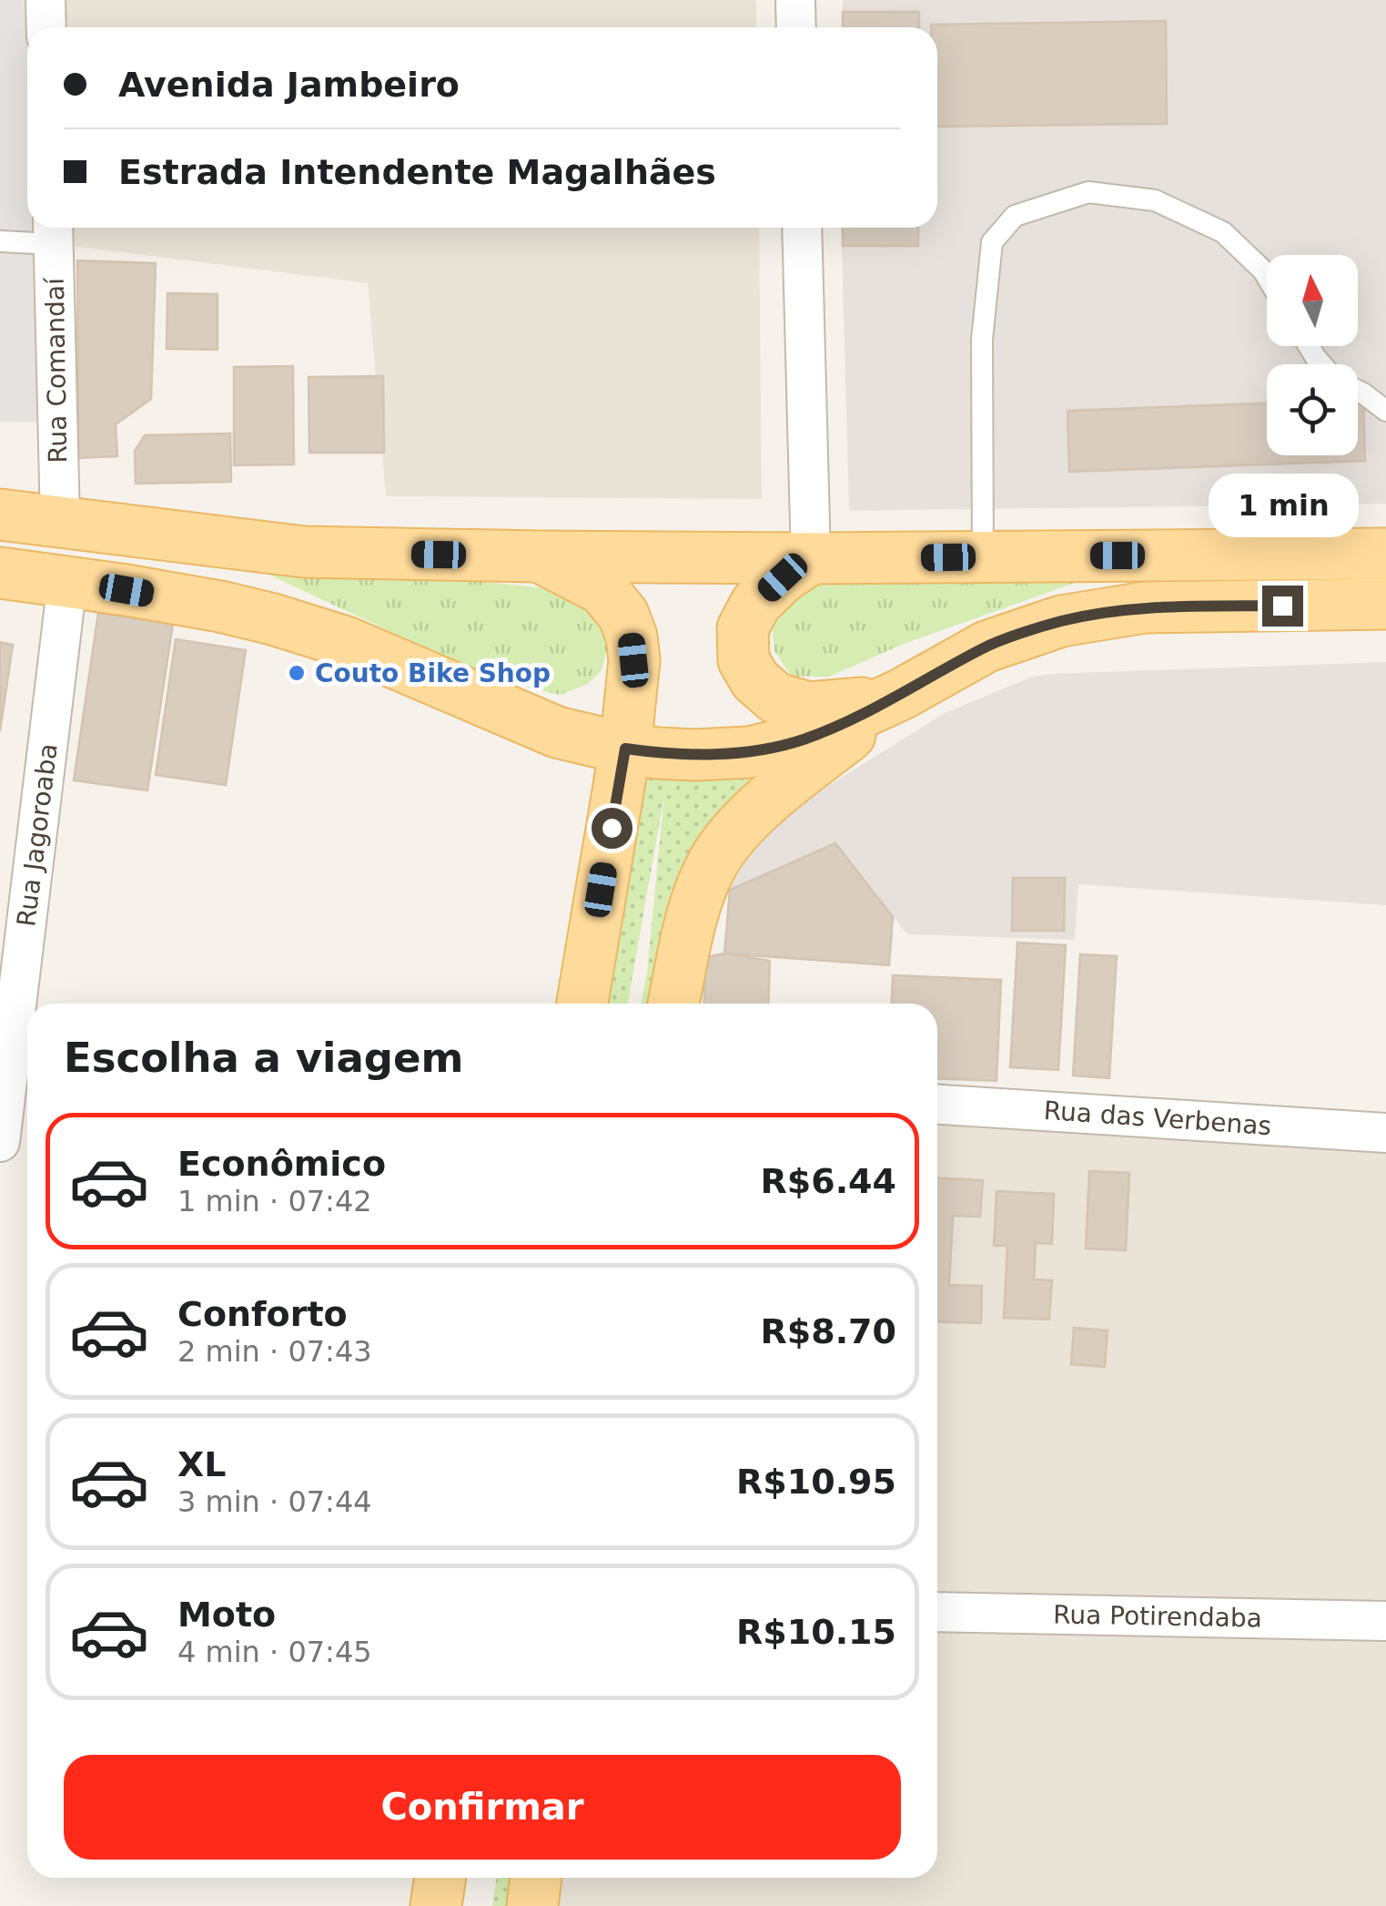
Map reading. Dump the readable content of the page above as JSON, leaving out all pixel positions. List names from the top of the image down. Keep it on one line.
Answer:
{"streets":{"street":["Rua Comandaí","Rua Jagoroaba","Rua das Verbenas","Rua Potirendaba"]},"places":["Couto Bike Shop"],"north":"top","page":{"banner":["Avenida Jambeiro","Estrada Intendente Magalhães"],"bubble":"1 min","heading":"Escolha a viagem","list":[{"name":"Econômico","note":"1 min · 07:42","value":"R$6.44"},{"name":"Conforto","note":"2 min · 07:43","value":"R$8.70"},{"name":"XL","note":"3 min · 07:44","value":"R$10.95"},{"name":"Moto","note":"4 min · 07:45","value":"R$10.15"}],"buttons":"Confirmar"}}
